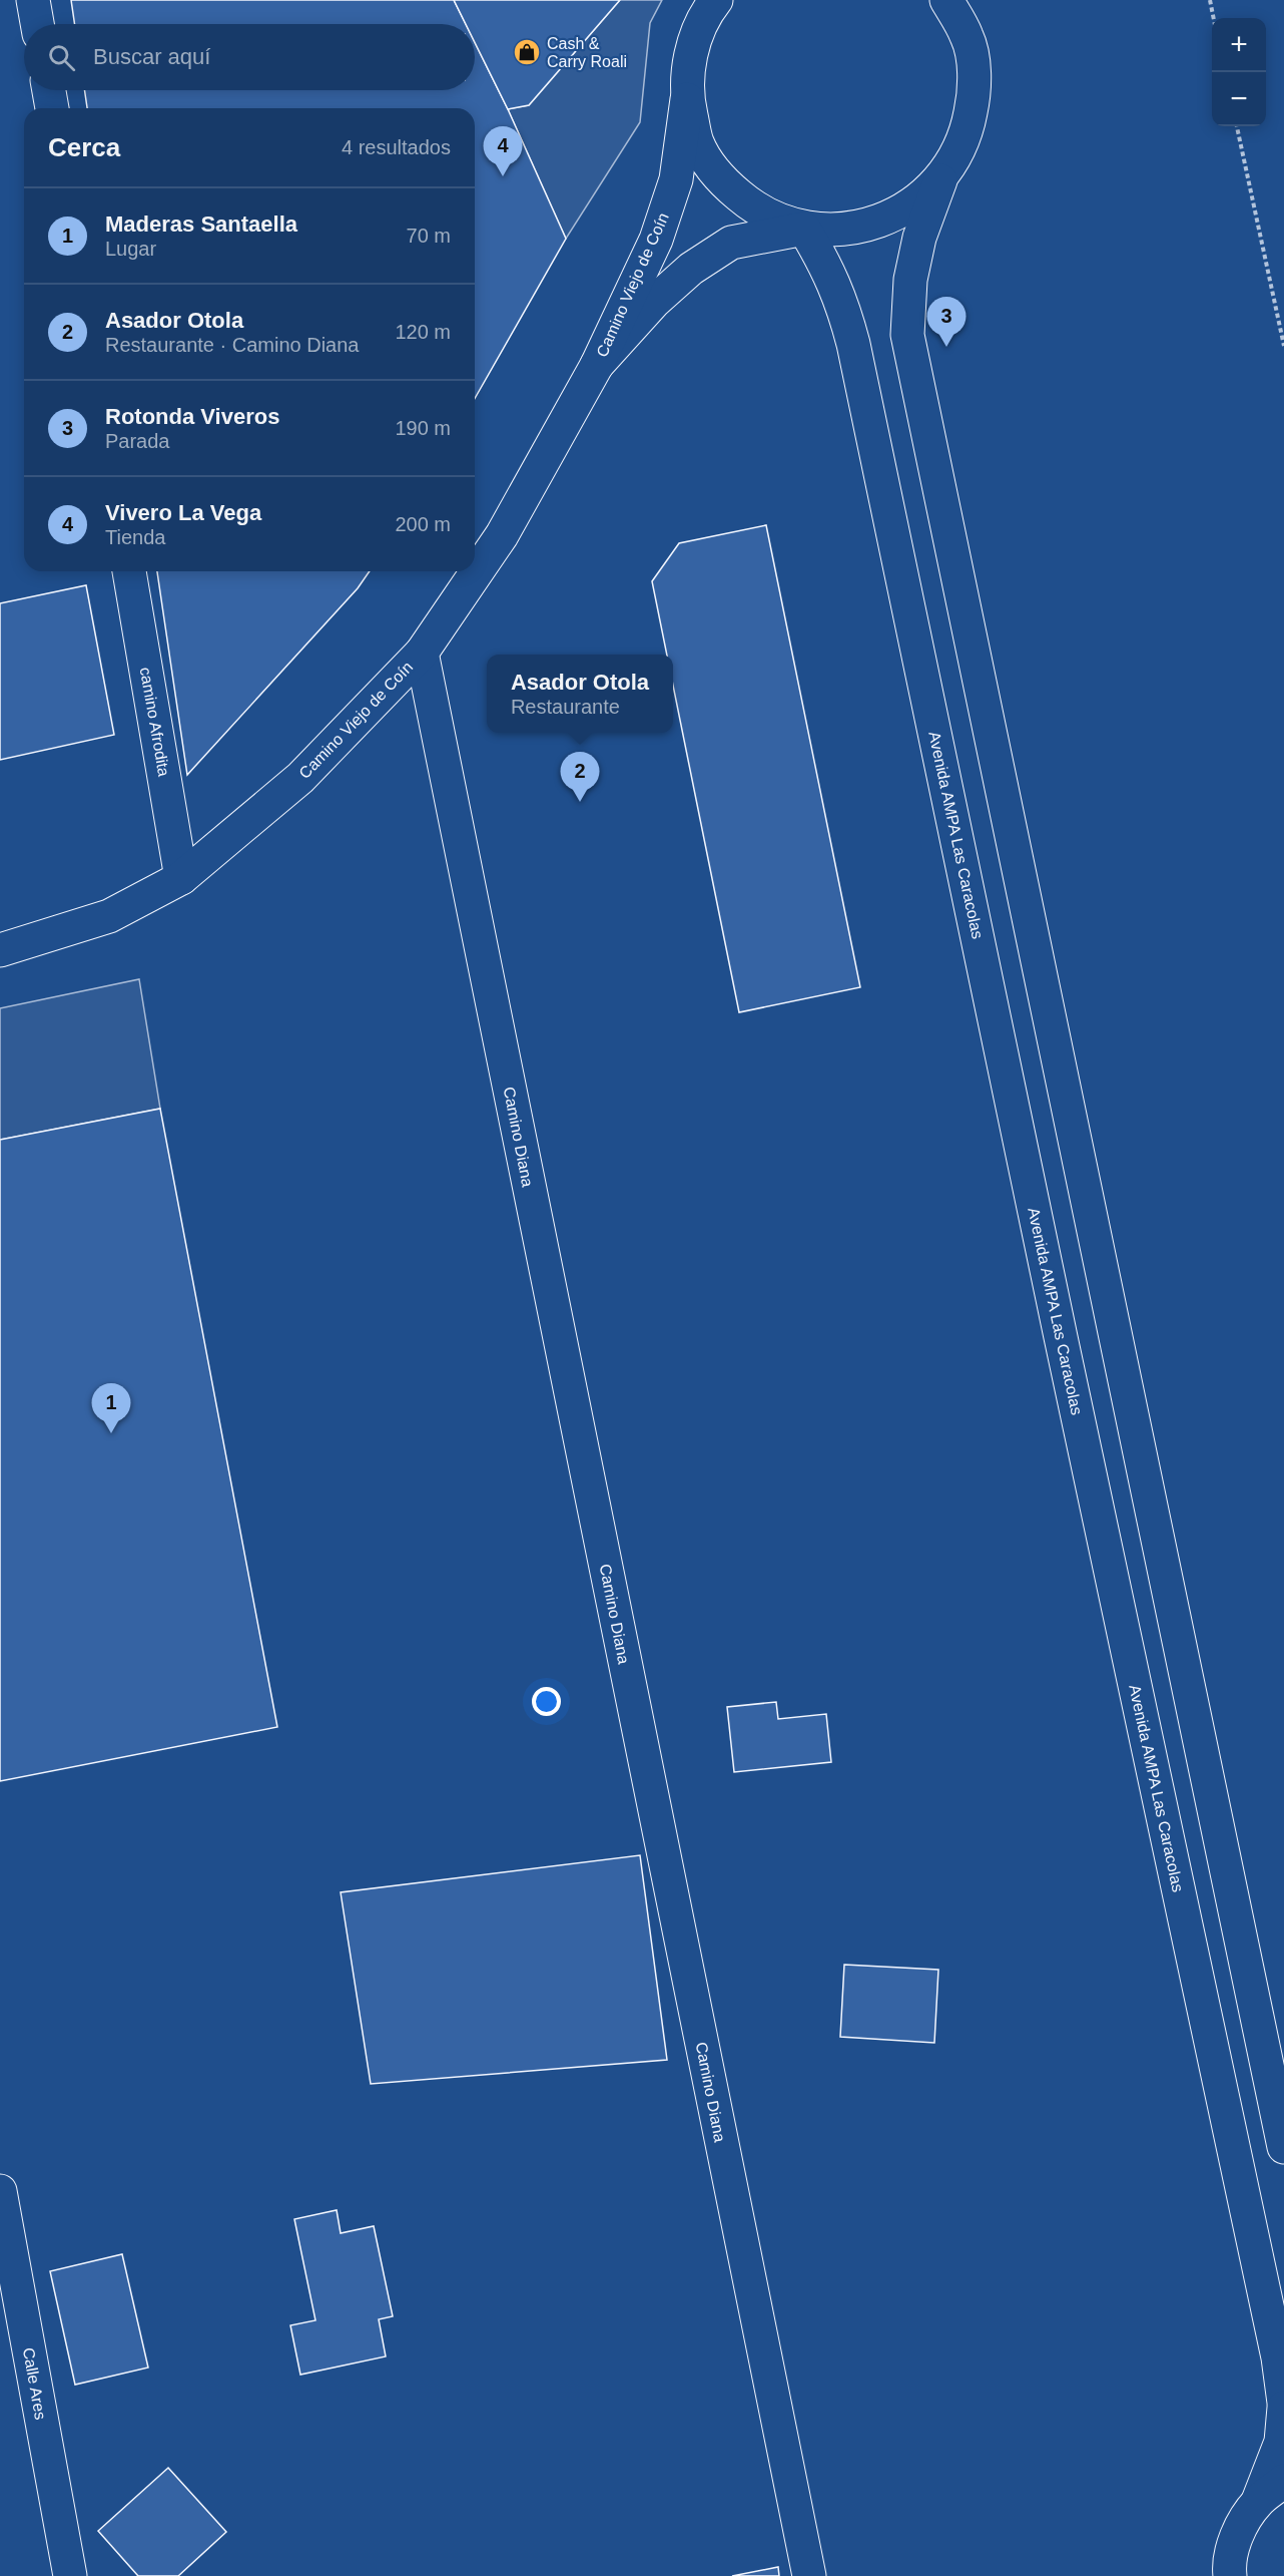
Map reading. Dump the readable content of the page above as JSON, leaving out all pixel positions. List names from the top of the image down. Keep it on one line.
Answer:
{"streets":{"street":["Camino Viejo de Coín","camino Afrodita","Avenida AMPA Las Caracolas","Camino Diana","Calle Ares"]},"crossings":[["Camino Viejo de Coín","camino Afrodita"],["Camino Viejo de Coín","Avenida AMPA Las Caracolas"],["Camino Viejo de Coín","Camino Diana"]],"places":{"shop":["Cash & Carry Roali"]},"page":{"map_buttons":["+","−"],"search":"Buscar aquí","heading":["Cerca","4 resultados"],"pins":["4","3","2","1"],"list":[{"mark":"1","name":"Maderas Santaella","note":"Lugar","value":"70 m"},{"mark":"2","name":"Asador Otola","note":"Restaurante · Camino Diana","value":"120 m"},{"mark":"3","name":"Rotonda Viveros","note":"Parada","value":"190 m"},{"mark":"4","name":"Vivero La Vega","note":"Tienda","value":"200 m"}],"popup":["Asador Otola","Restaurante"]}}
